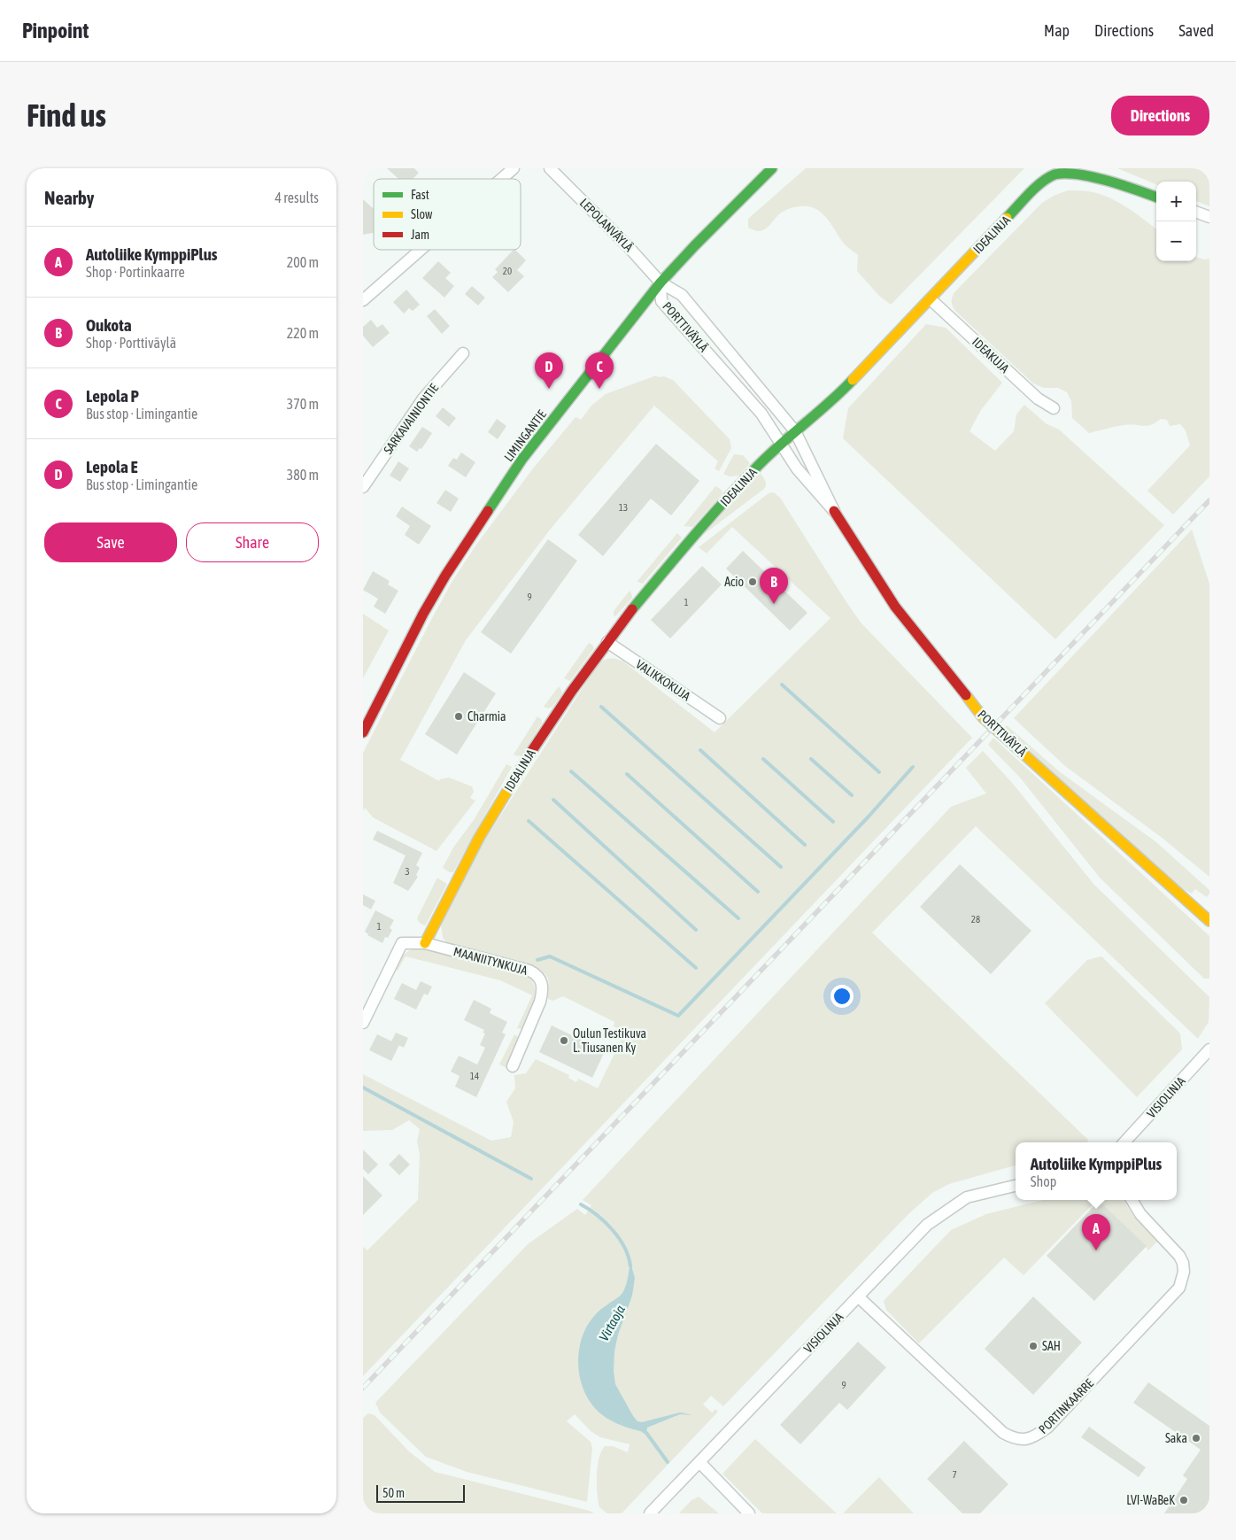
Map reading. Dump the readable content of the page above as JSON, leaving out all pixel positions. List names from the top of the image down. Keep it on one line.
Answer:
{"streets":{"street":["LEPOLANVÄYLÄ","IDEALINJA","PORTTIVÄYLÄ","IDEAKUJA","SARKAVAINIONTIE","LIMINGANTIE","VALIKKOKUJA","MAANIITYNKUJA","VISIOLINJA","PORTINKAARRE"]},"crossings":[["LEPOLANVÄYLÄ","PORTTIVÄYLÄ"],["LEPOLANVÄYLÄ","LIMINGANTIE"],["IDEALINJA","PORTTIVÄYLÄ"],["IDEALINJA","IDEAKUJA"],["IDEALINJA","VALIKKOKUJA"],["IDEALINJA","MAANIITYNKUJA"],["PORTTIVÄYLÄ","LIMINGANTIE"],["VISIOLINJA","PORTINKAARRE"]],"water":["Virtaoja"],"places":["Acio","Charmia","Oulun Testikuva L. Tiusanen Ky","SAH","Saka","LVI-WaBeK"],"house_numbers":["20","13","9","1","3","28","1","14","9","7"],"legend":["Fast","Slow","Jam"],"scale_bar":"50 m","page":{"header":"Pinpoint","nav":["Map","Directions","Saved"],"buttons":["Directions",["Save","Share"]],"title":"Find us","heading":["Nearby","4 results"],"map_buttons":["+","−"],"list":[{"mark":"A","name":"Autoliike KymppiPlus","note":"Shop · Portinkaarre","value":"200 m"},{"mark":"B","name":"Oukota","note":"Shop · Porttiväylä","value":"220 m"},{"mark":"C","name":"Lepola P","note":"Bus stop · Limingantie","value":"370 m"},{"mark":"D","name":"Lepola E","note":"Bus stop · Limingantie","value":"380 m"}],"pins":["C","D","B","A"],"popup":["Autoliike KymppiPlus","Shop"],"scale":"50 m"}}
